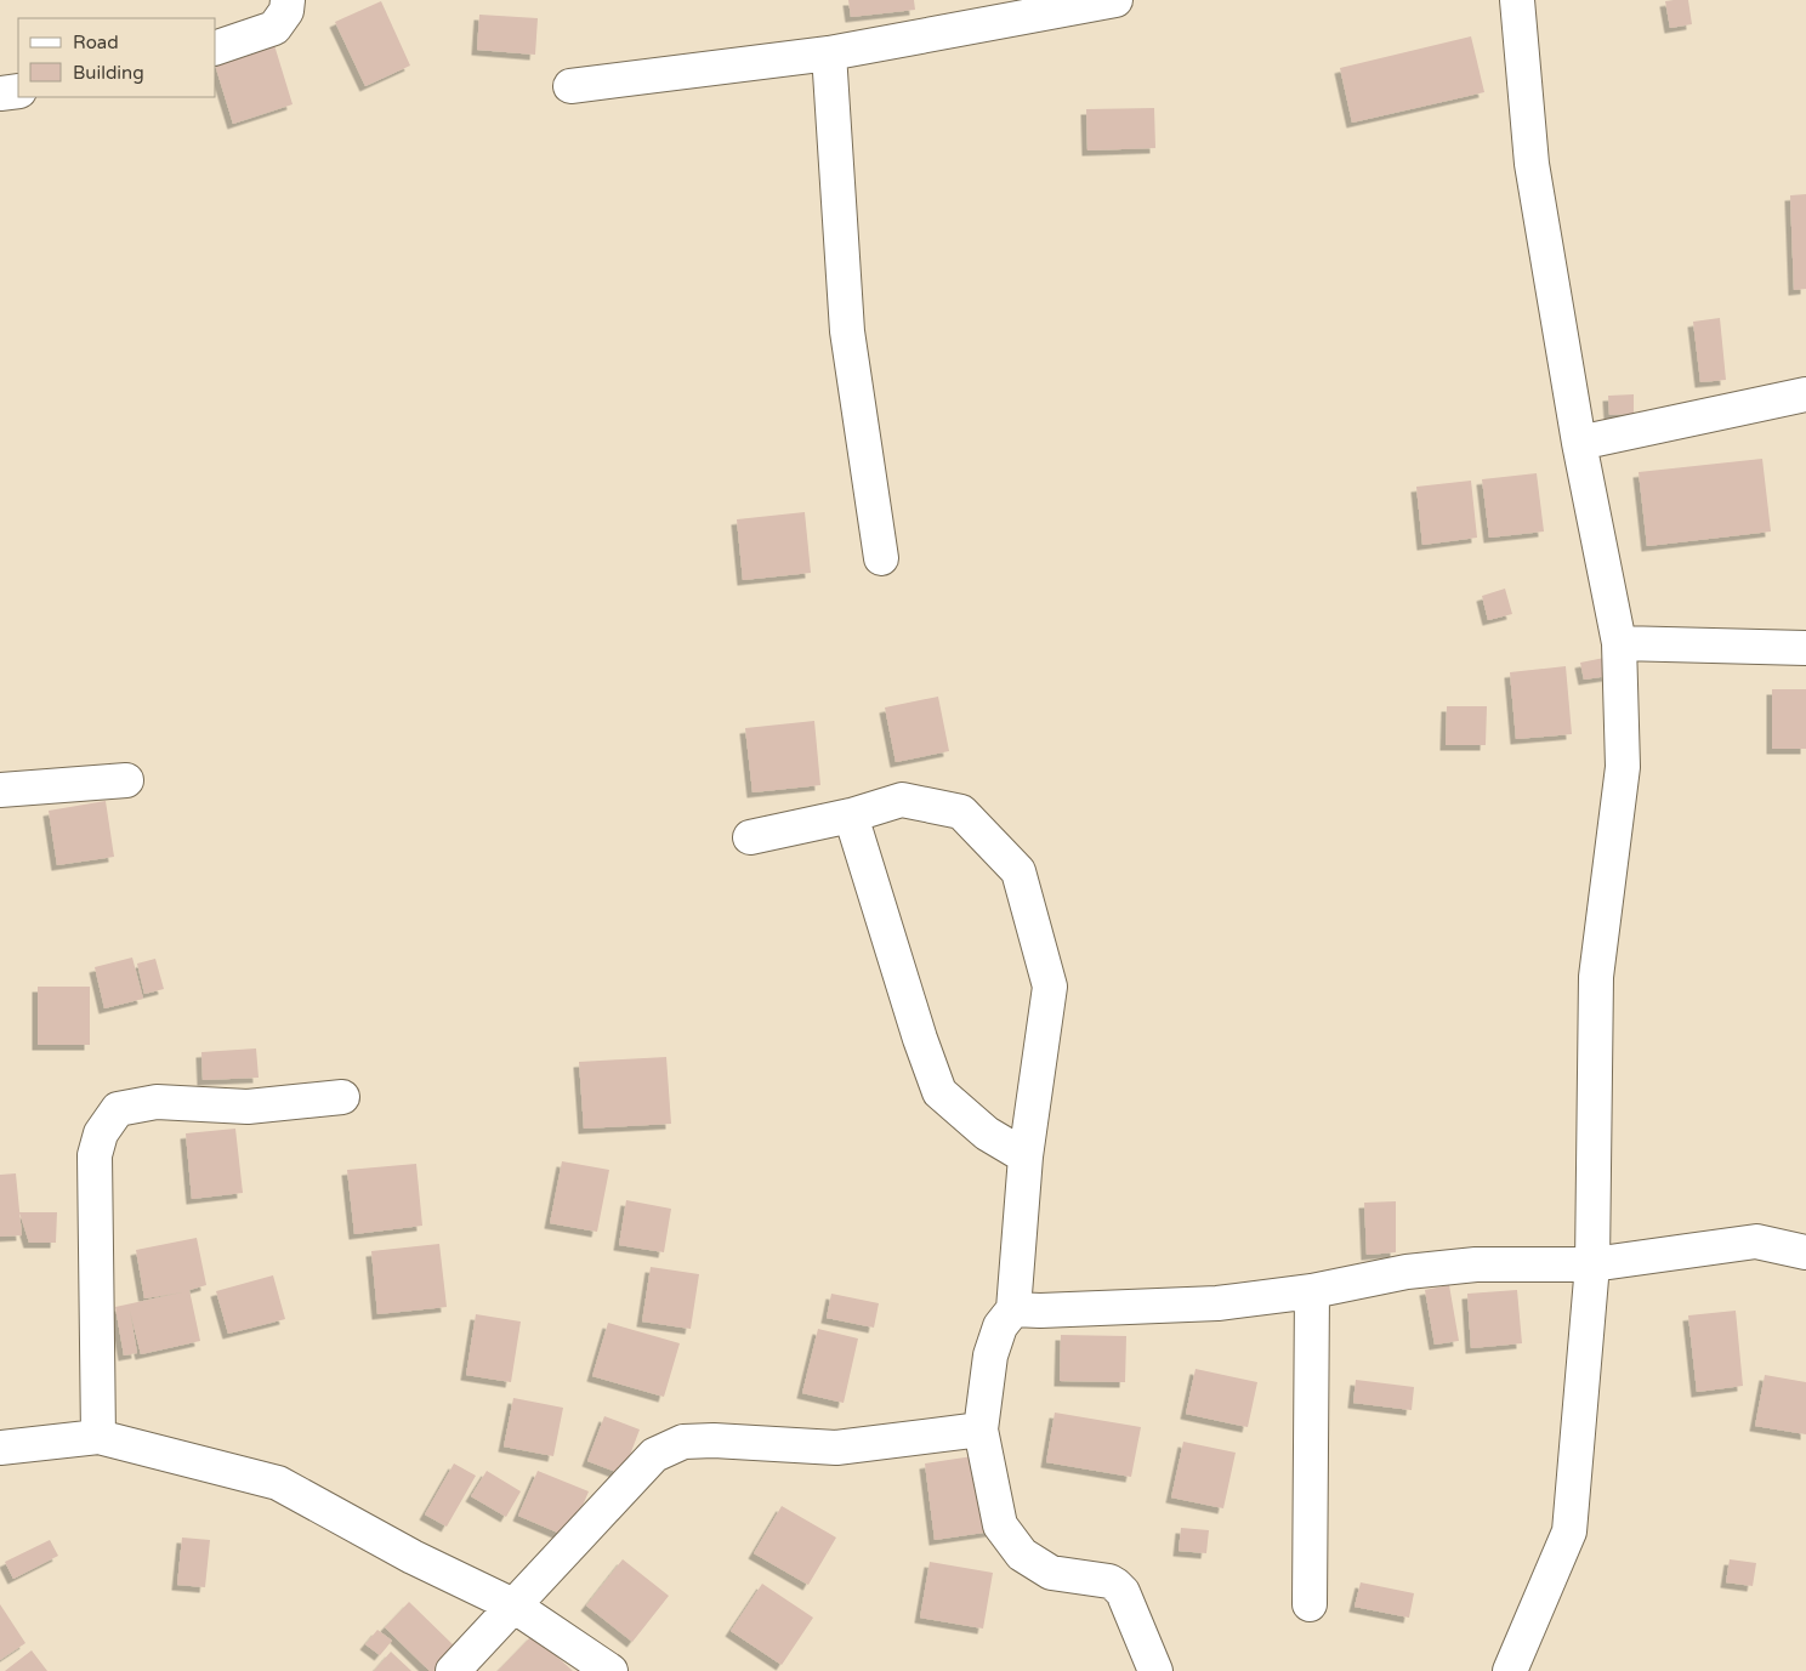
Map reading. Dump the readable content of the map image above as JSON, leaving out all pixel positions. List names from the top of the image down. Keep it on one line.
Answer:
{"legend":["Road","Building"]}
